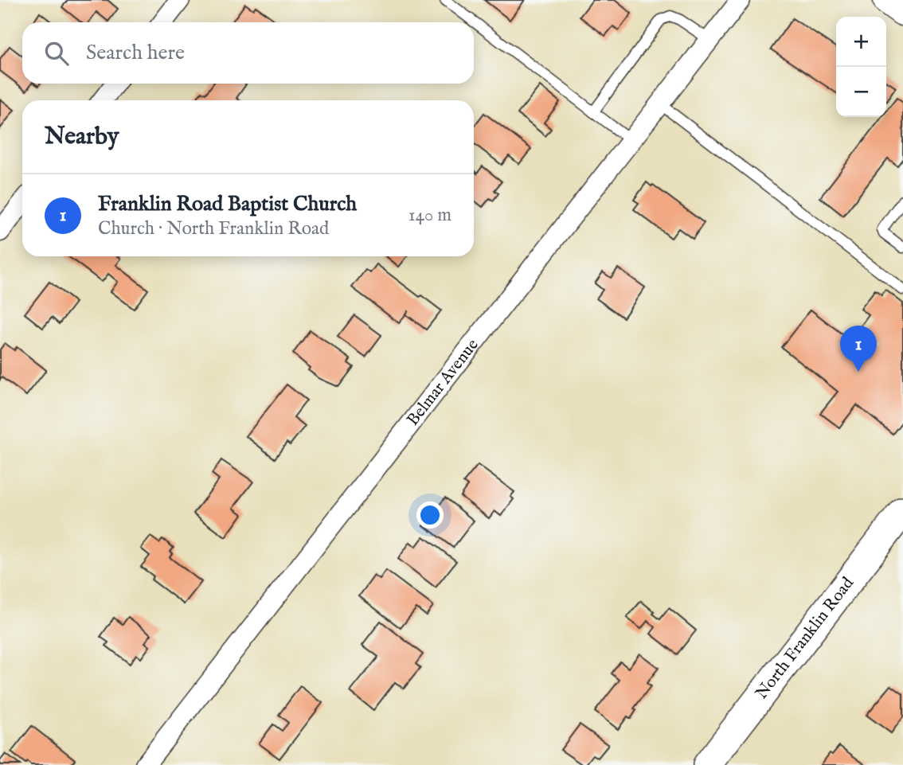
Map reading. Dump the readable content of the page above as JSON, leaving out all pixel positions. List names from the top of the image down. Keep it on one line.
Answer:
{"streets":{"main road":["North Franklin Road"],"street":["Belmar Avenue"]},"page":{"map_buttons":["+","−"],"search":"Search here","heading":"Nearby","list":[{"mark":"1","name":"Franklin Road Baptist Church","note":"Church · North Franklin Road","value":"140 m"}],"pins":"1"}}
